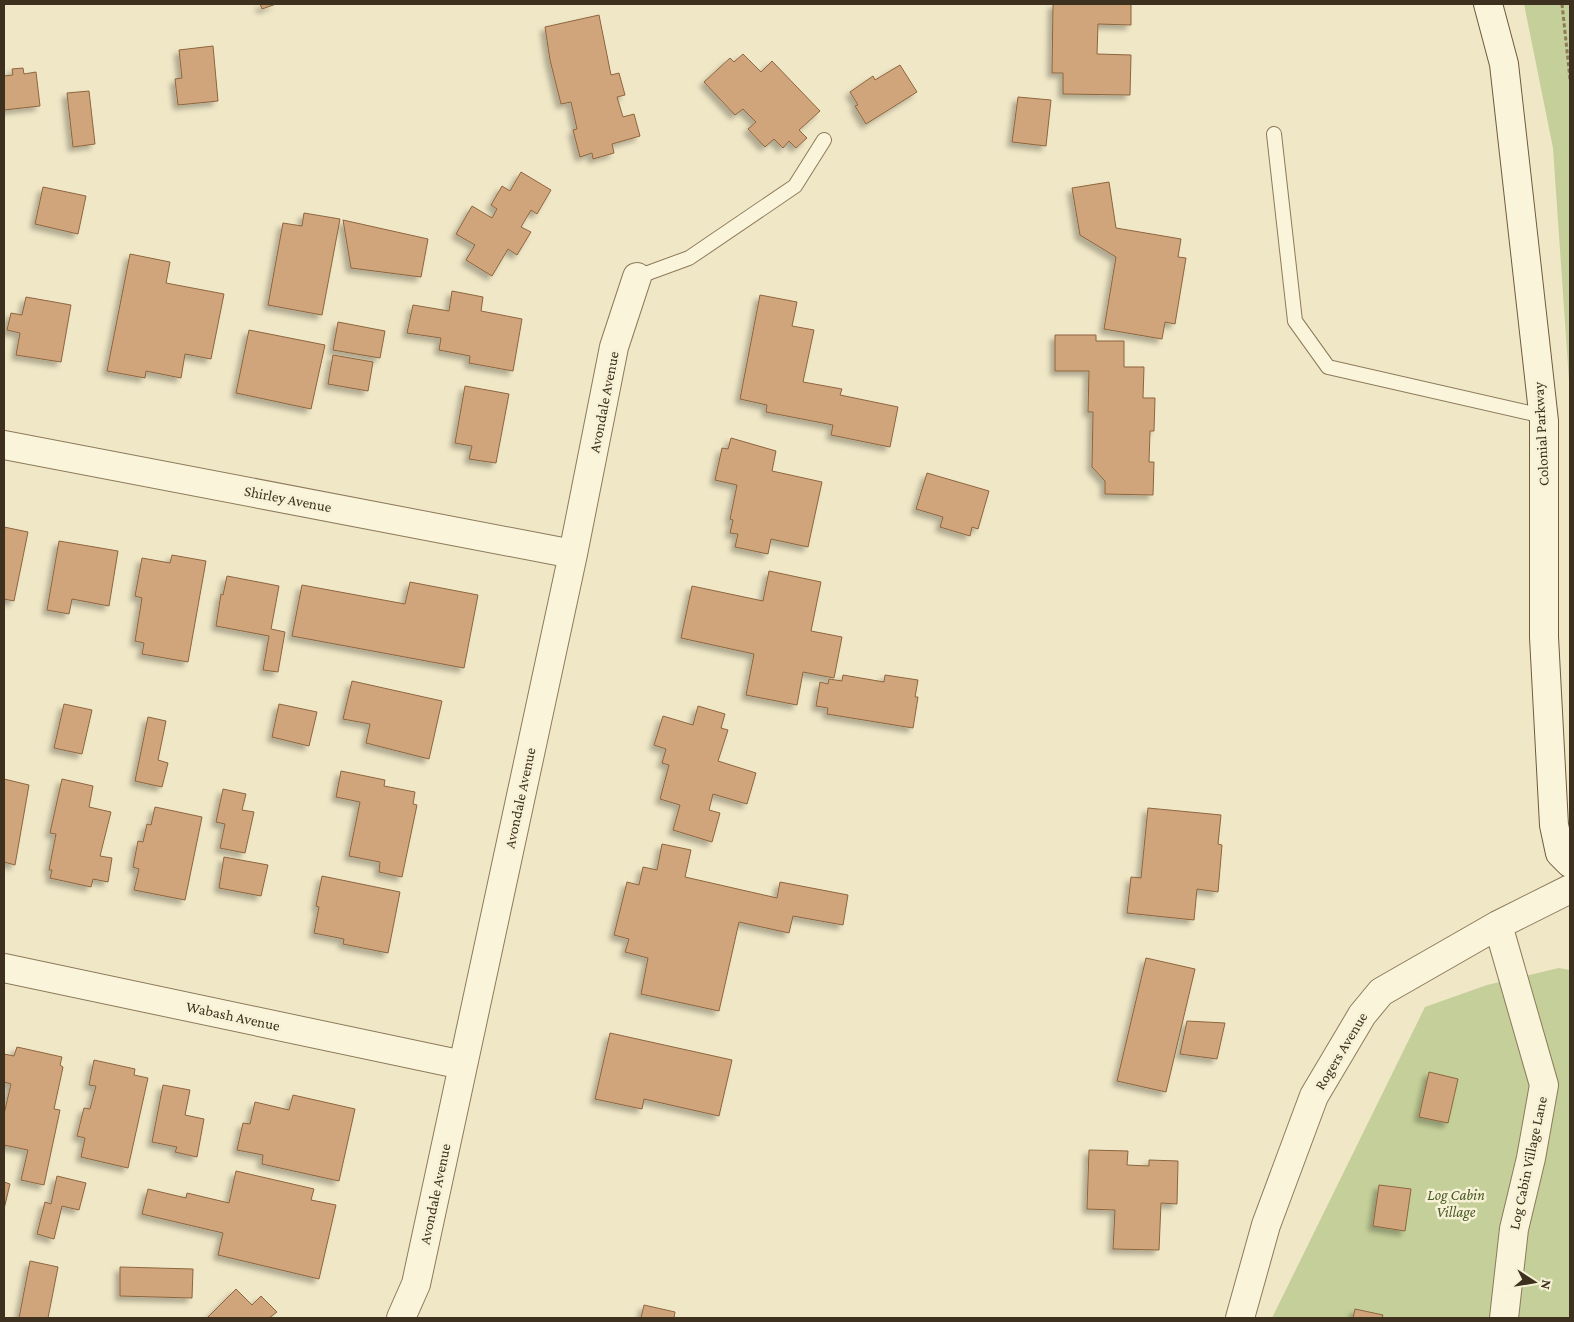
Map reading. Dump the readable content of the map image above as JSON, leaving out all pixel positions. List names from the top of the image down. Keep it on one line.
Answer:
{"streets":{"street":["Avondale Avenue","Colonial Parkway","Shirley Avenue","Wabash Avenue","Rogers Avenue","Log Cabin Village Lane"]},"crossings":[["Avondale Avenue","Shirley Avenue"],["Avondale Avenue","Wabash Avenue"],["Rogers Avenue","Log Cabin Village Lane"]],"parks":["Log Cabin Village"],"north":"right"}
